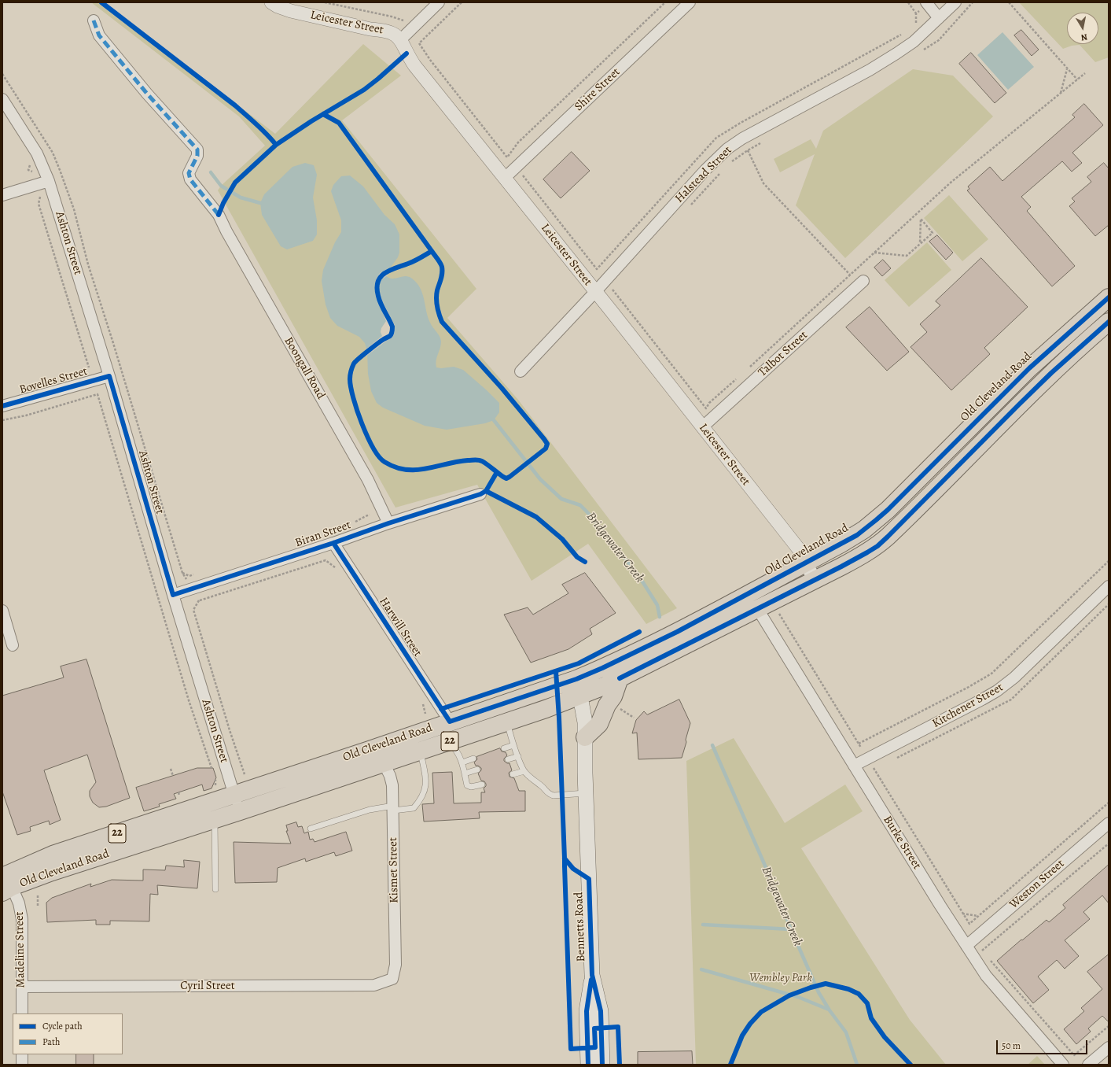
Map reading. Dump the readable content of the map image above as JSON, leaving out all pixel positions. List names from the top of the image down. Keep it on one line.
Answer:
{"streets":{"highway":["Old Cleveland Road","22"],"main road":["Bennetts Road"],"street":["Leicester Street","Shire Street","Halstead Street","Ashton Street","Talbot Street","Boongall Road","Bovelles Street","Biran Street","Harwill Street","Kitchener Street","Burke Street","Kismet Street","Weston Street","Madeline Street","Cyril Street"]},"crossings":[["Leicester Street","Shire Street"],["Leicester Street","Halstead Street"],["Leicester Street","Talbot Street"],["Leicester Street","Old Cleveland Road"],["Ashton Street","Bovelles Street"],["Ashton Street","Old Cleveland Road"],["Ashton Street","Biran Street"],["Boongall Road","Biran Street"],["Old Cleveland Road","Harwill Street"],["Old Cleveland Road","Burke Street"],["Old Cleveland Road","Kismet Street"],["Old Cleveland Road","Bennetts Road"],["Old Cleveland Road","Madeline Street"],["Biran Street","Harwill Street"],["Kitchener Street","Burke Street"],["Burke Street","Weston Street"],["Kismet Street","Cyril Street"],["Madeline Street","Cyril Street"]],"water":["Bridgewater Creek"],"parks":["Wembley Park"],"legend":["Cycle path","Path"],"scale_bar":"50 m","north":"bottom"}
